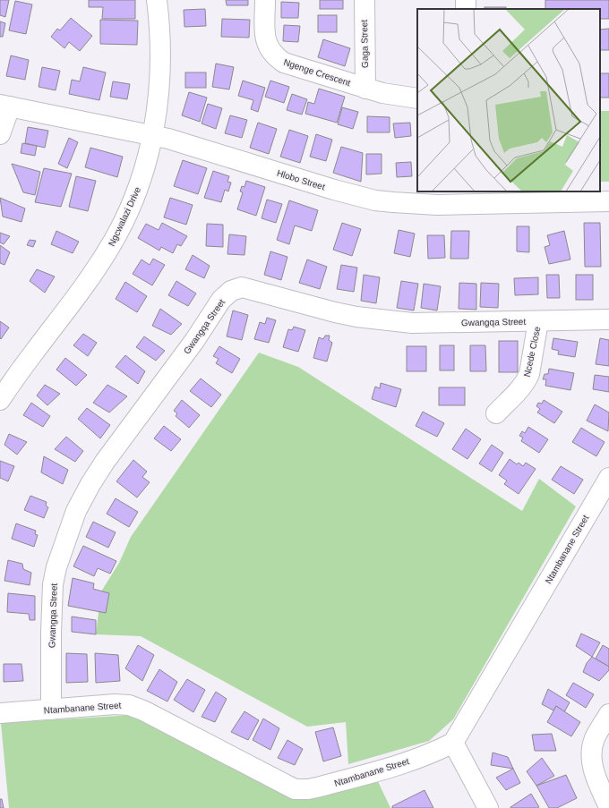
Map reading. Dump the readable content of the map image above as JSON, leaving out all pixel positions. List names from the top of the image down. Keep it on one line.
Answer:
{"streets":{"street":["Gaga Street","Ngenge Crescent","Hlobo Street","Ngcwalazi Drive","Gwangqa Street","Ncede Close","Ntambanane Street"]},"crossings":[["Gaga Street","Ngenge Crescent"],["Hlobo Street","Ngcwalazi Drive"],["Gwangqa Street","Ncede Close"],["Gwangqa Street","Ntambanane Street"]]}
